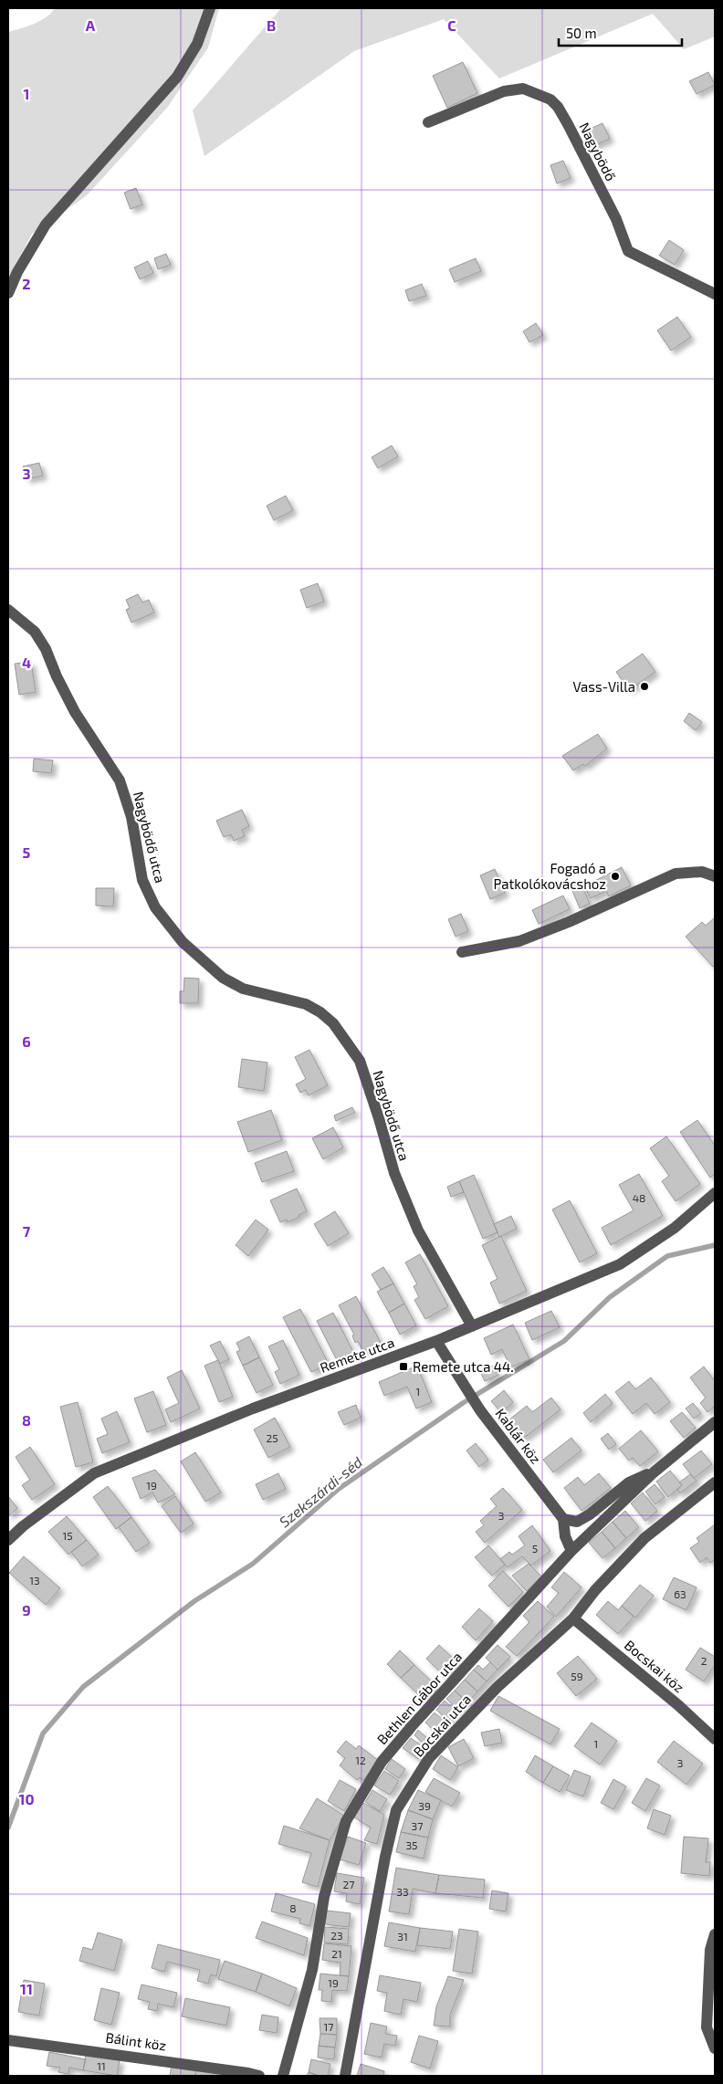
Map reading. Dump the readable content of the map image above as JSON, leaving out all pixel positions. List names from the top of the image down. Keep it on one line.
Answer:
{"streets":{"street":["Nagybödő","Nagybödő utca","Remete utca","Kablár köz","Bocskai köz","Bethlen Gábor utca","Bocskai utca","Bálint köz"]},"crossings":[["Nagybödő utca","Remete utca"],["Remete utca","Kablár köz"],["Kablár köz","Bethlen Gábor utca"],["Bocskai köz","Bocskai utca"]],"water":["Szekszárdi-séd"],"places":{"other":["Vass-Villa","Fogadó a Patkolókovácshoz"],"transit":["Remete utca 44."]},"house_numbers":["48","1","25","19","3","15","5","13","63","2","59","1","12","3","39","37","35","27","33","8","23","31","21","19","17","11"],"scale_bar":"50 m","grid":{"columns":["A","B","C"],"rows":["1","2","3","4","5","6","7","8","9","10","11"]}}
